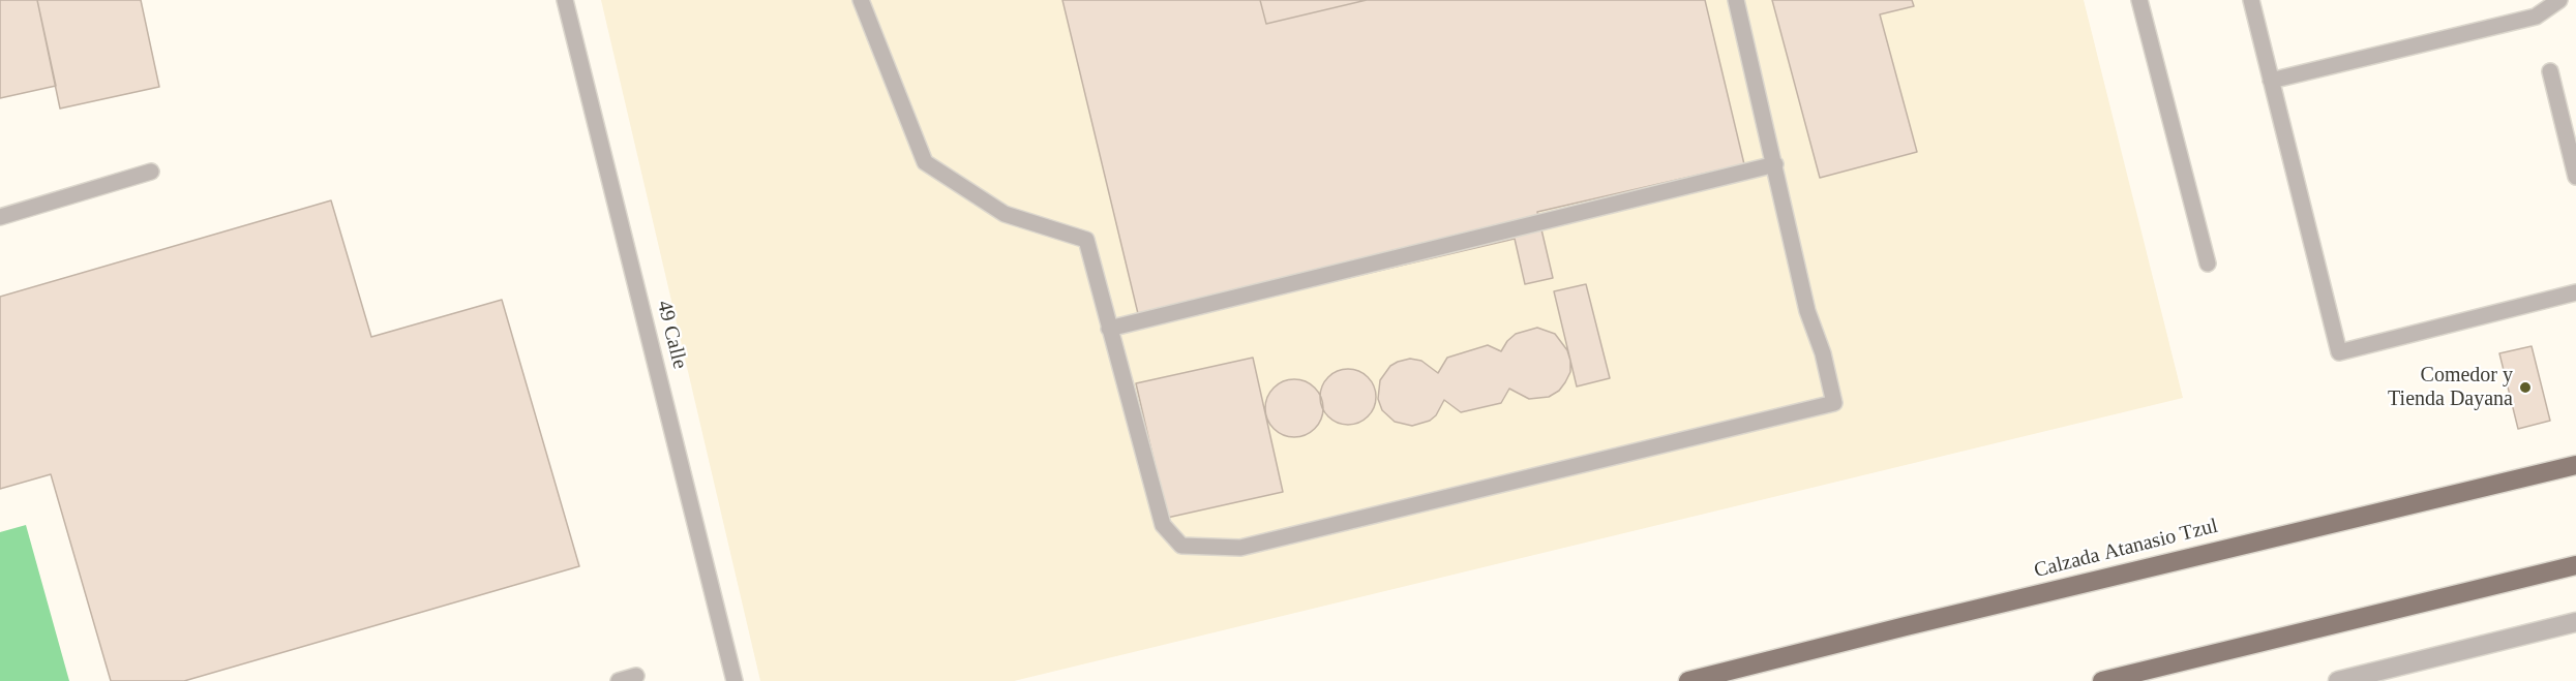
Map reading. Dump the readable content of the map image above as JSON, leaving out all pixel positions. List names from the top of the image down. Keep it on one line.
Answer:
{"streets":{"main road":["Calzada Atanasio Tzul"],"lane":["49 Calle"]},"places":["Comedor y Tienda Dayana"]}
